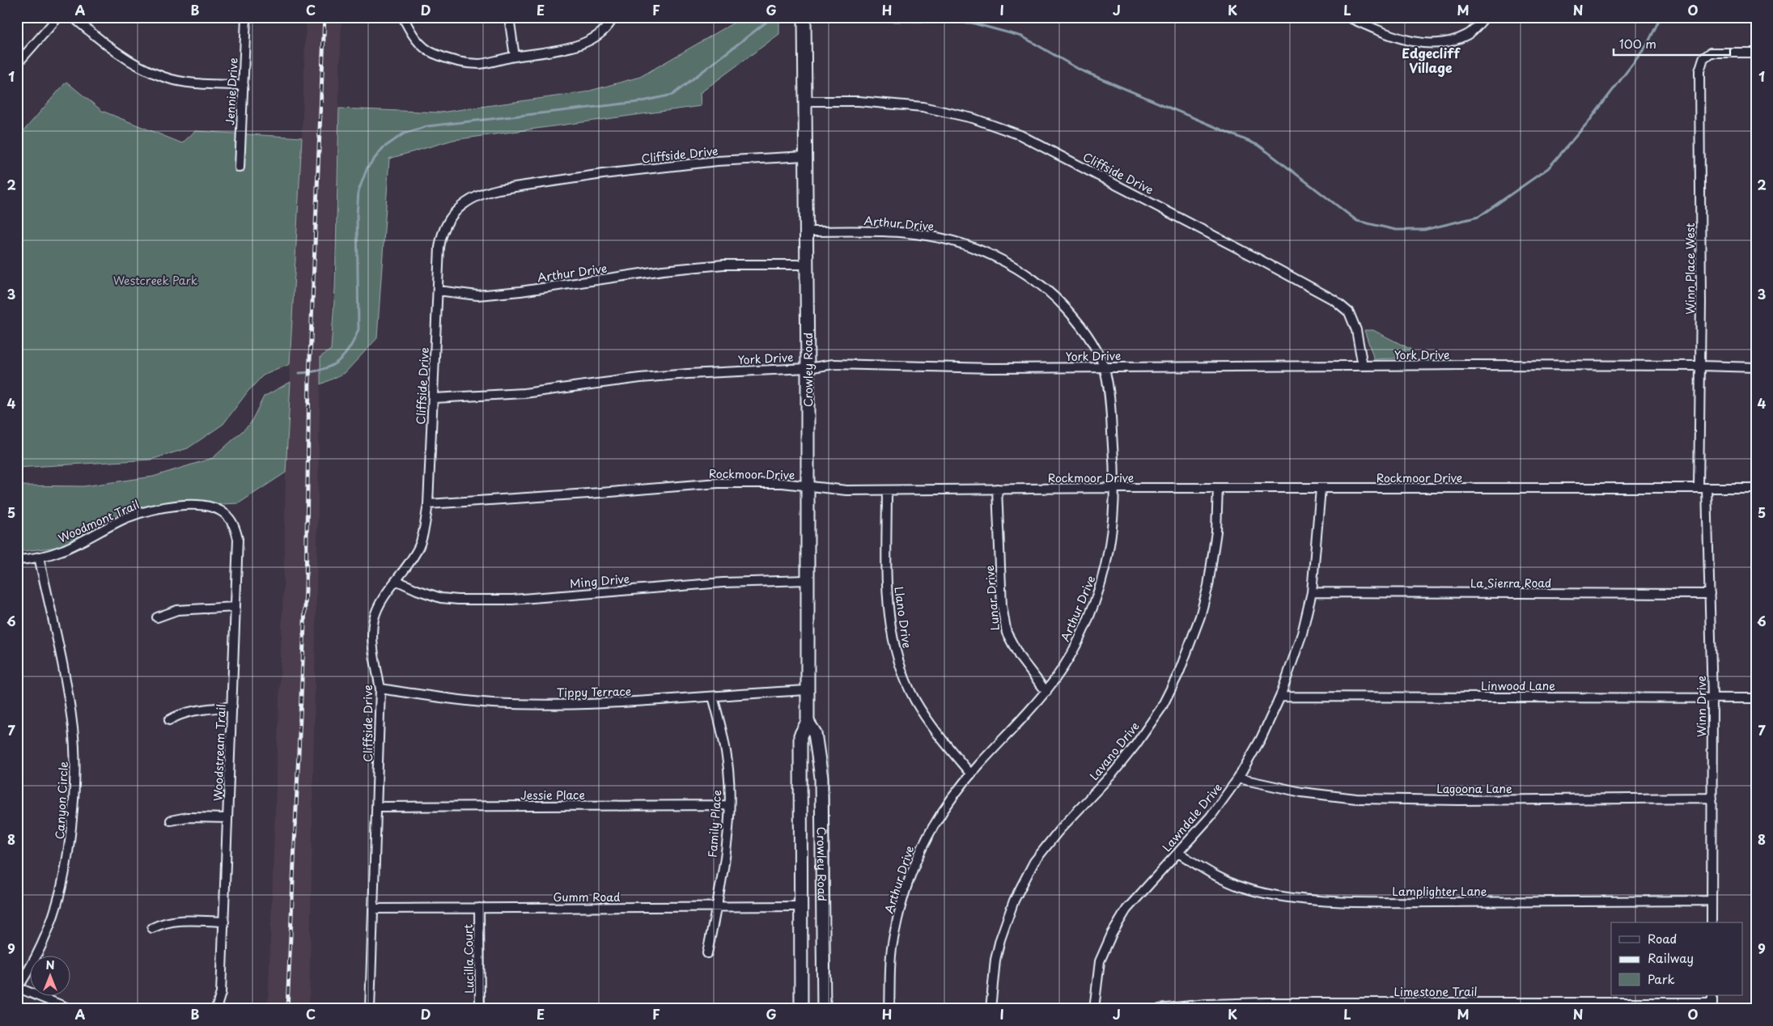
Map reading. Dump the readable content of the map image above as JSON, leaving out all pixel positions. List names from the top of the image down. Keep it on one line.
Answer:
{"streets":{"main road":["Crowley Road"],"street":["Jennie Drive","Cliffside Drive","Arthur Drive","Winn Place West","York Drive","Rockmoor Drive","Woodmont Trail","Ming Drive","La Sierra Road","Lunar Drive","Llano Drive","Linwood Lane","Tippy Terrace","Winn Drive","Lavano Drive","Woodstream Trail","Lagoona Lane","Jessie Place","Canyon Circle","Lawndale Drive","Family Place","Lamplighter Lane","Gumm Road","Lucilla Court","Limestone Trail"]},"crossings":[["Cliffside Drive","Arthur Drive"],["Cliffside Drive","York Drive"],["Cliffside Drive","Crowley Road"],["Cliffside Drive","Rockmoor Drive"],["Cliffside Drive","Ming Drive"],["Cliffside Drive","Tippy Terrace"],["Cliffside Drive","Jessie Place"],["Cliffside Drive","Gumm Road"],["Arthur Drive","York Drive"],["Arthur Drive","Crowley Road"],["Arthur Drive","Rockmoor Drive"],["Arthur Drive","Lunar Drive"],["Arthur Drive","Llano Drive"],["Winn Place West","York Drive"],["Winn Place West","Rockmoor Drive"],["Winn Place West","Winn Drive"],["York Drive","Crowley Road"],["Crowley Road","Rockmoor Drive"],["Crowley Road","Ming Drive"],["Crowley Road","Tippy Terrace"],["Crowley Road","Gumm Road"],["Rockmoor Drive","Lunar Drive"],["Rockmoor Drive","Llano Drive"],["Rockmoor Drive","Winn Drive"],["Rockmoor Drive","Lavano Drive"],["Rockmoor Drive","Lawndale Drive"],["Woodmont Trail","Woodstream Trail"],["Woodmont Trail","Canyon Circle"],["La Sierra Road","Winn Drive"],["La Sierra Road","Lawndale Drive"],["Linwood Lane","Winn Drive"],["Linwood Lane","Lawndale Drive"],["Tippy Terrace","Family Place"],["Winn Drive","Lagoona Lane"],["Winn Drive","Lamplighter Lane"],["Lagoona Lane","Lawndale Drive"],["Jessie Place","Family Place"],["Lawndale Drive","Lamplighter Lane"],["Family Place","Gumm Road"],["Gumm Road","Lucilla Court"]],"districts":["Edgecliff Village"],"parks":["Westcreek Park"],"legend":["Road","Railway","Park"],"scale_bar":"100 m","north":"top","grid":{"columns":["A","B","C","D","E","F","G","H","I","J","K","L","M","N","O"],"rows":["1","2","3","4","5","6","7","8","9"]}}
